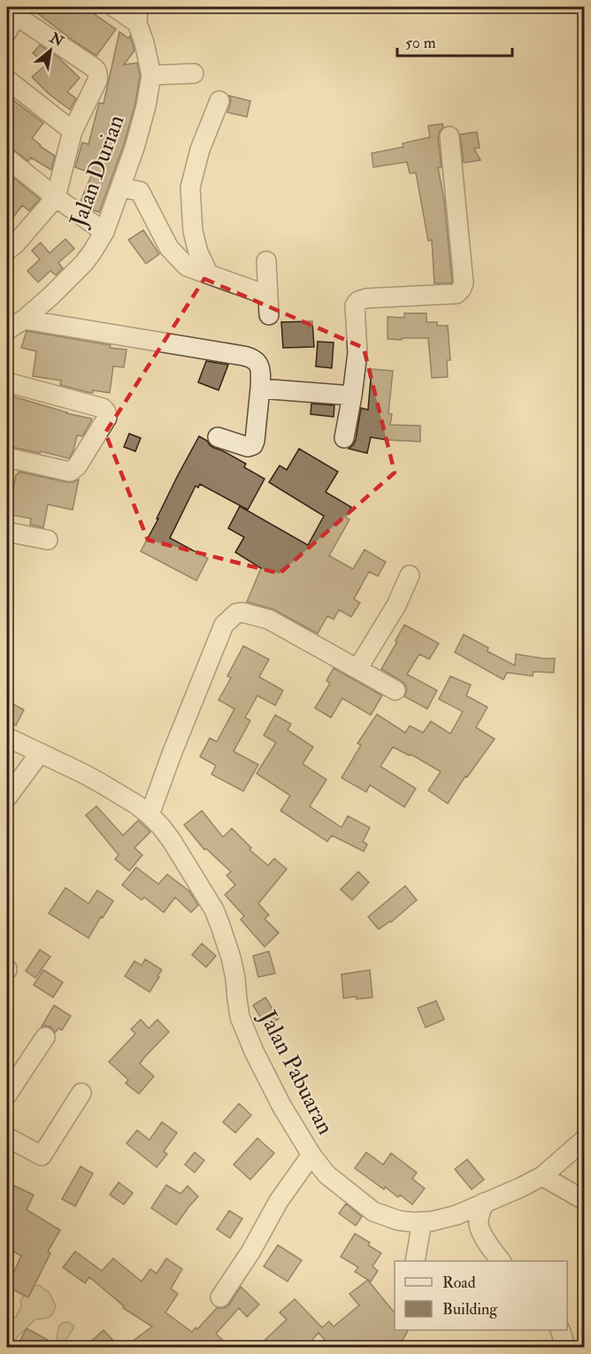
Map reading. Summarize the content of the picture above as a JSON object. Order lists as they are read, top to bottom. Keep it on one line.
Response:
{"streets":{"street":["Jalan Durian","Jalan Pabuaran"]},"legend":["Road","Building"],"scale_bar":"50 m","north":"top right"}
